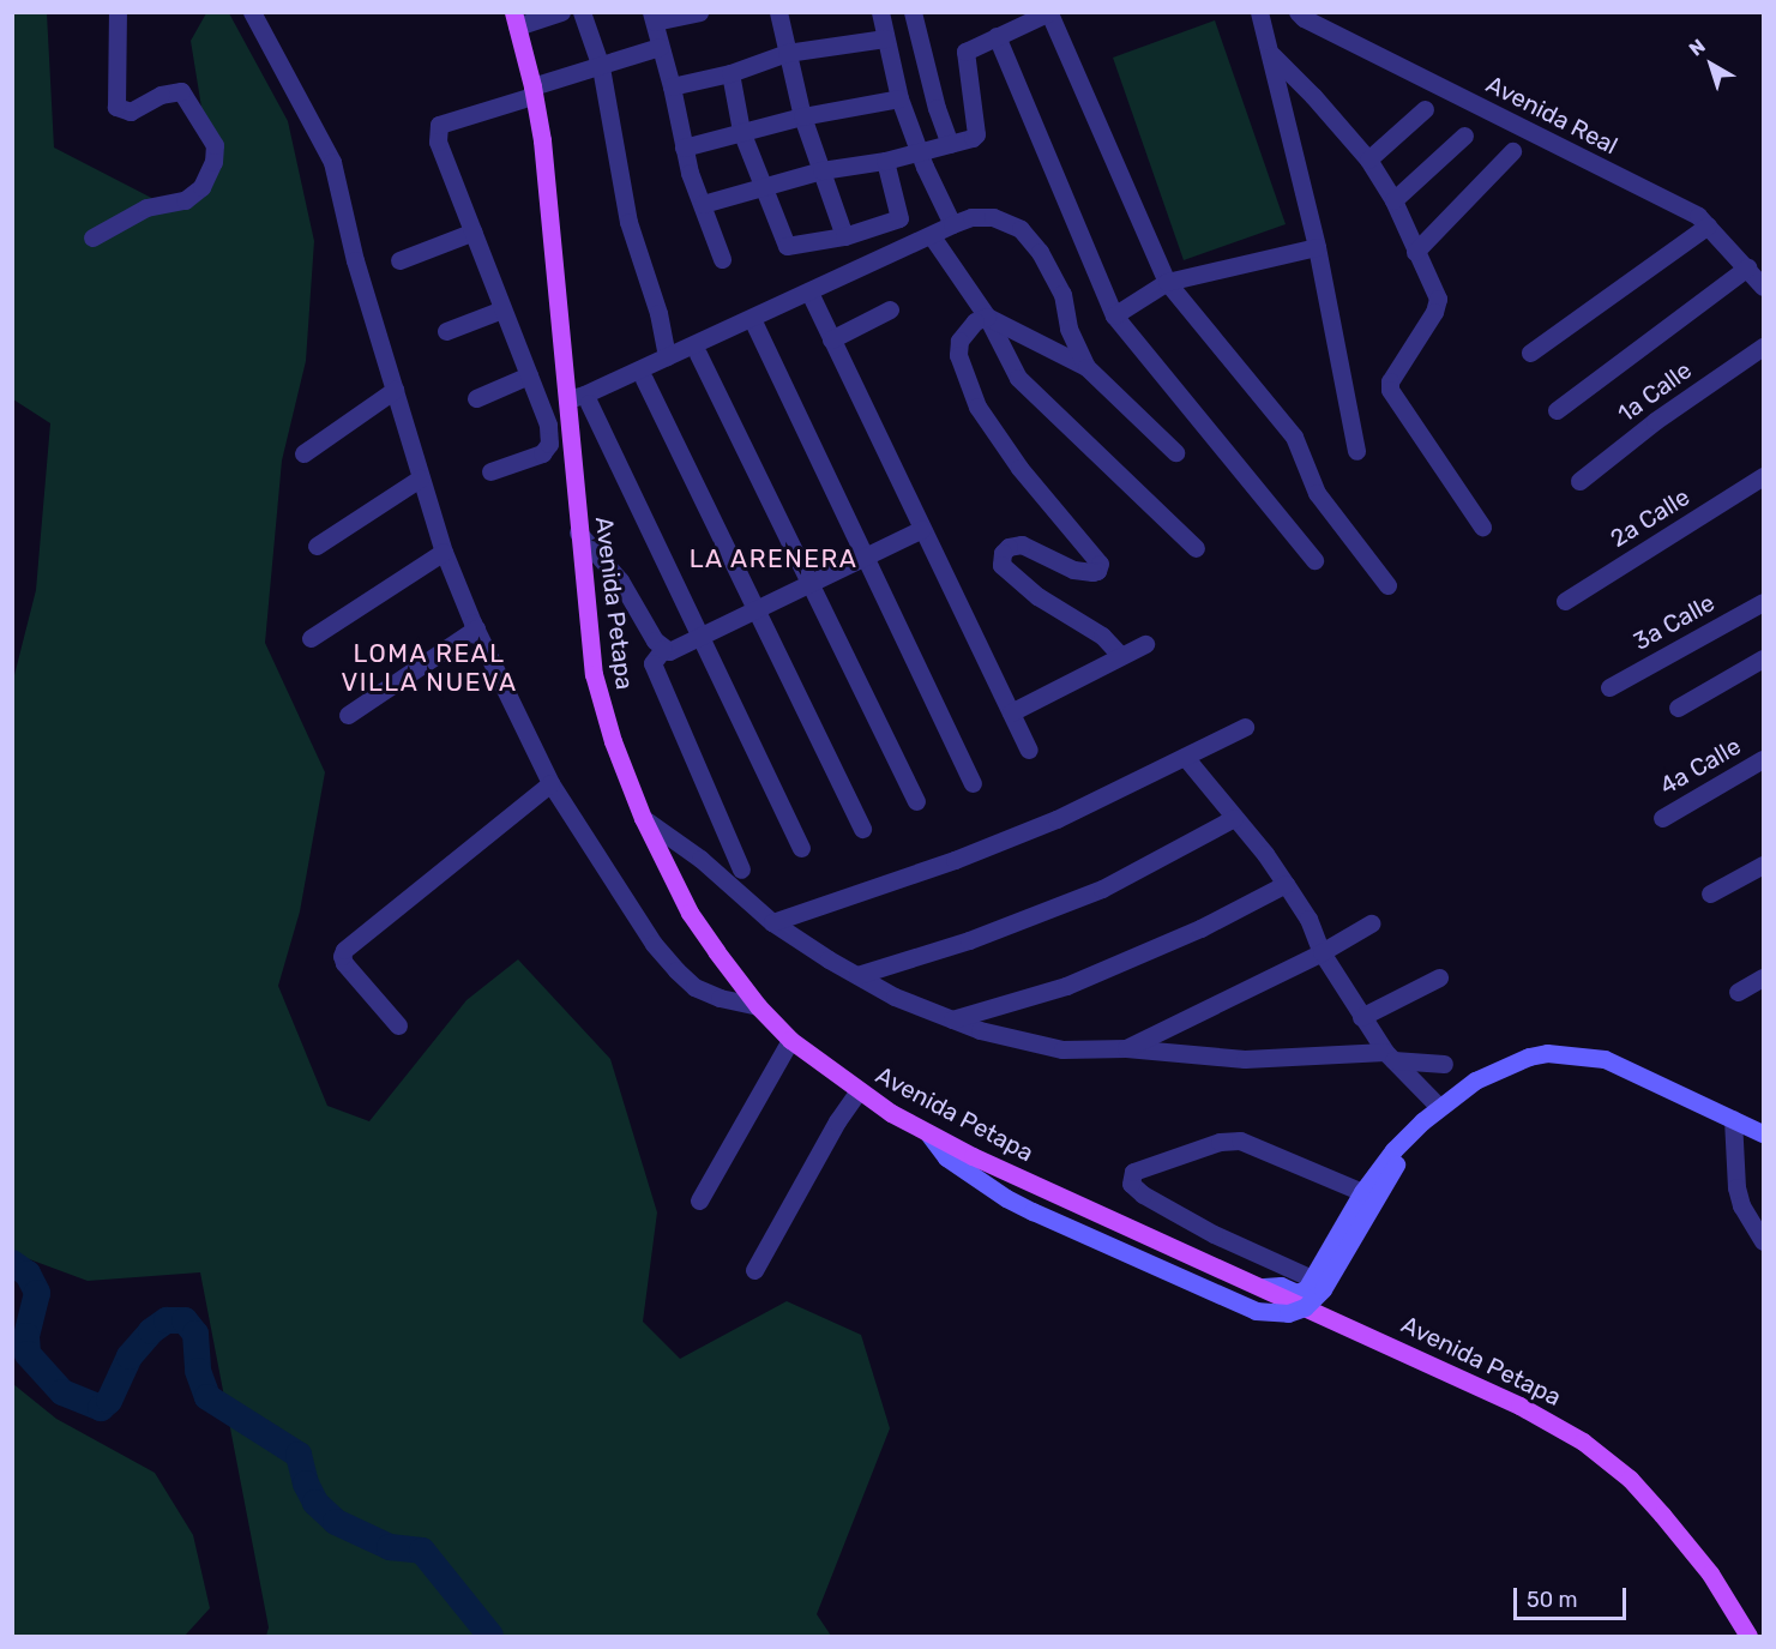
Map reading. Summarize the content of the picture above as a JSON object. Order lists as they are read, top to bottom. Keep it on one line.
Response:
{"streets":{"main road":["Avenida Petapa"],"street":["Avenida Real","1a Calle","2a Calle","3a Calle","4a Calle"]},"districts":["LA ARENERA","LOMA REAL VILLA NUEVA"],"scale_bar":"50 m","north":"top left"}
